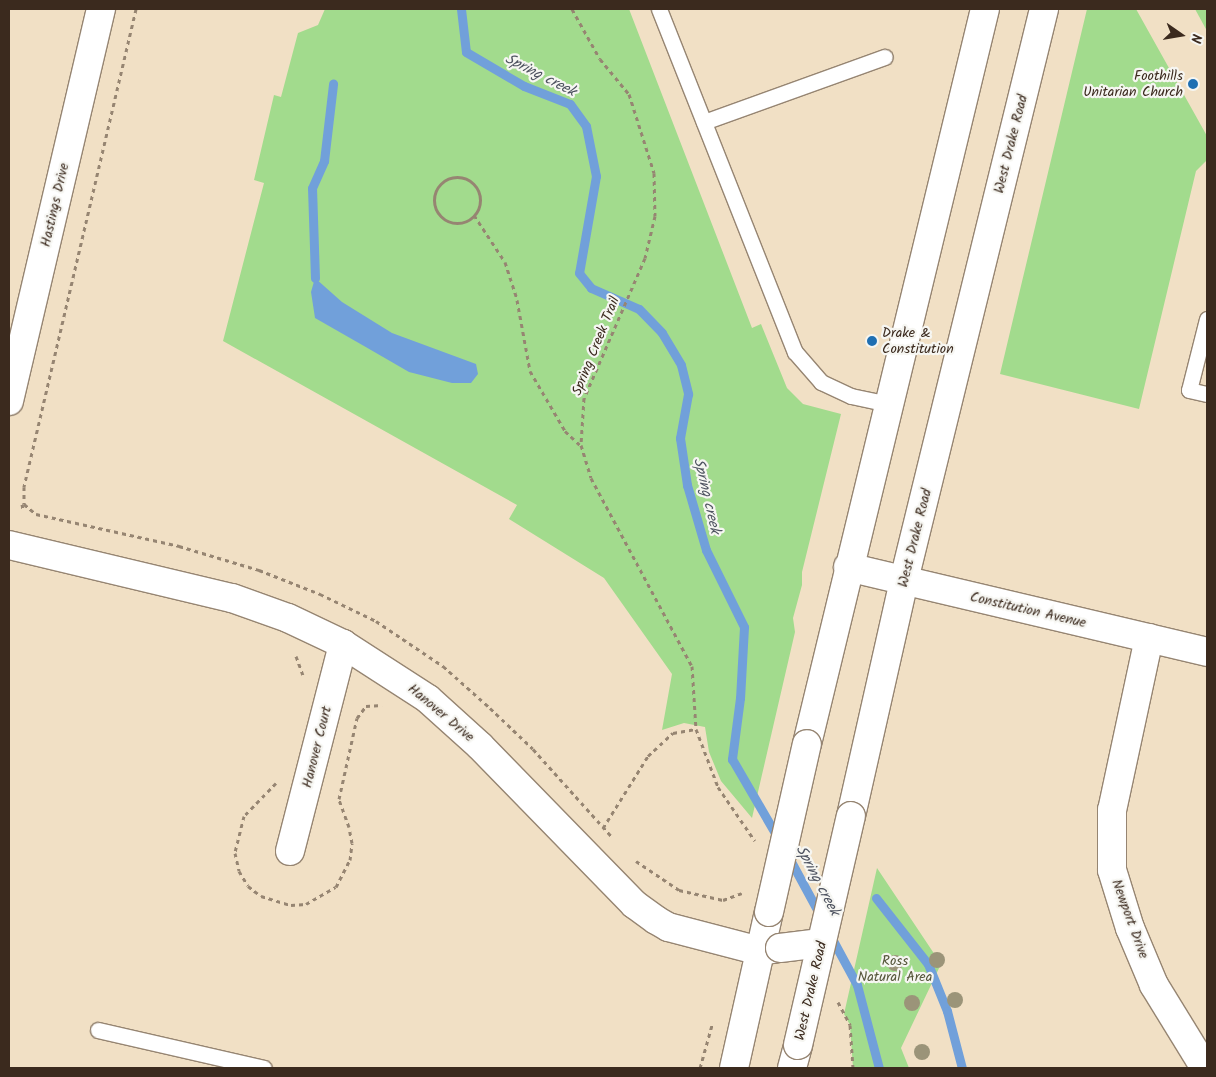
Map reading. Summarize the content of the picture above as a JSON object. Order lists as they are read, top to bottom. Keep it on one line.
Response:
{"streets":{"street":["West Drake Road","Hastings Drive","Constitution Avenue","Hanover Drive","Hanover Court","Newport Drive"],"path":["Spring Creek Trail"]},"crossings":[["West Drake Road","Constitution Avenue"],["West Drake Road","Hanover Drive"],["Constitution Avenue","Newport Drive"],["Hanover Drive","Hanover Court"]],"water":["Spring creek"],"parks":["Ross Natural Area"],"places":["Foothills Unitarian Church","Drake & Constitution"],"north":"right"}
